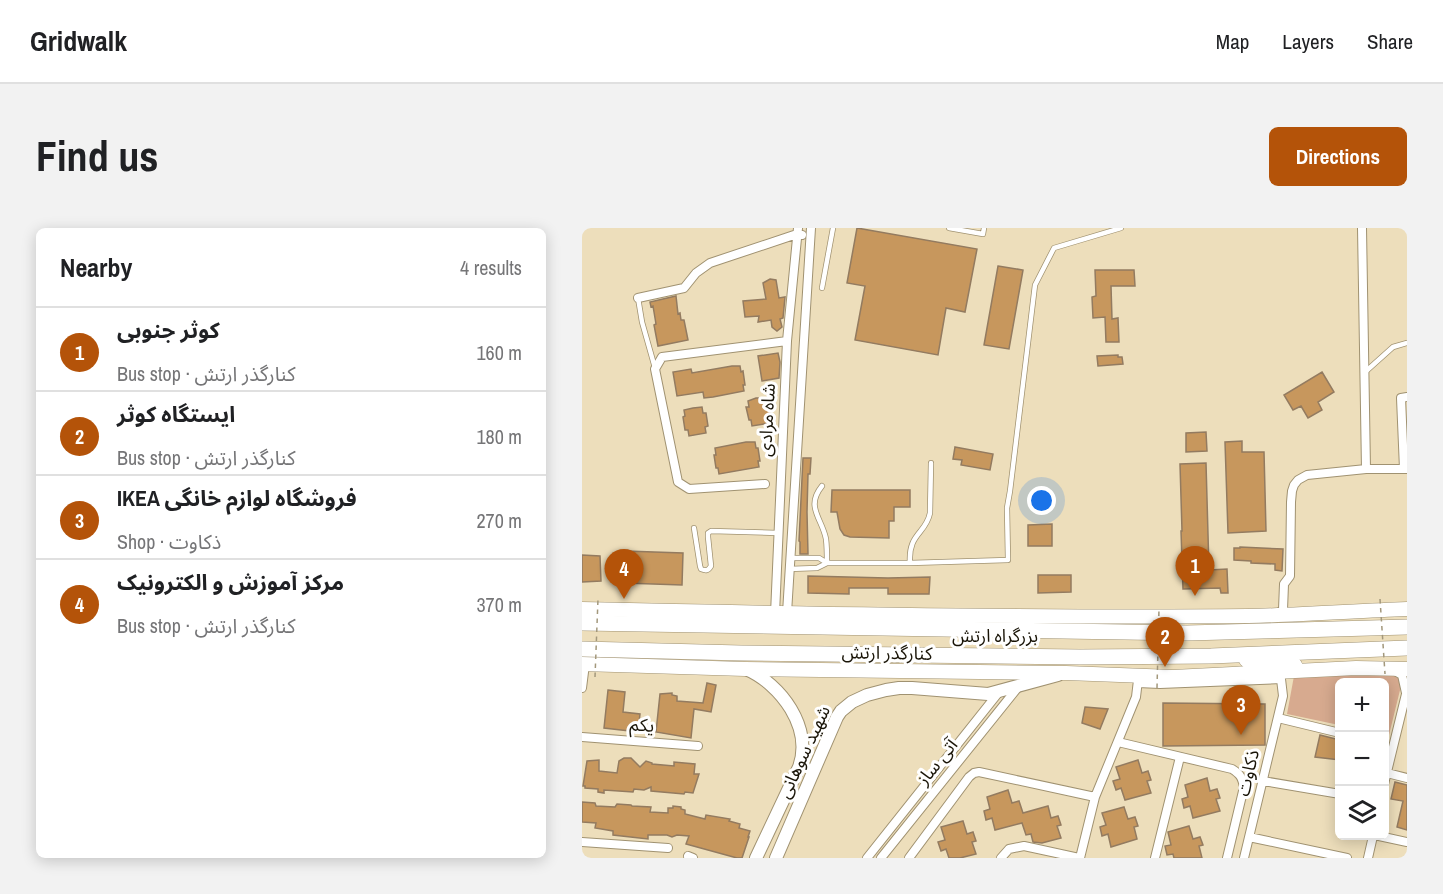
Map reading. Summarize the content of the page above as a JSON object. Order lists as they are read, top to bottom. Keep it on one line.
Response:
{"streets":{"highway":["بزرگراه ارتش"],"main road":["کنارگذر ارتش","شهید سوهانی"],"street":["شاه مرادی","یکم","آتی ساز","ذکاوت"]},"crossings":[["بزرگراه ارتش","کنارگذر ارتش"],["کنارگذر ارتش","شهید سوهانی"],["کنارگذر ارتش","ذکاوت"],["شهید سوهانی","آتی ساز"]],"page":{"header":"Gridwalk","nav":["Map","Layers","Share"],"buttons":"Directions","title":"Find us","heading":["Nearby","4 results"],"list":[{"mark":"1","name":"کوثر جنوبی","note":"Bus stop · کنارگذر ارتش","value":"160 m"},{"mark":"2","name":"ایستگاه کوثر","note":"Bus stop · کنارگذر ارتش","value":"180 m"},{"mark":"3","name":"IKEA فروشگاه لوازم خانگی","note":"Shop · ذکاوت","value":"270 m"},{"mark":"4","name":"مرکز آموزش و الکترونیک","note":"Bus stop · کنارگذر ارتش","value":"370 m"}],"pins":["1","4","2","3"],"map_buttons":["+","−"]}}
